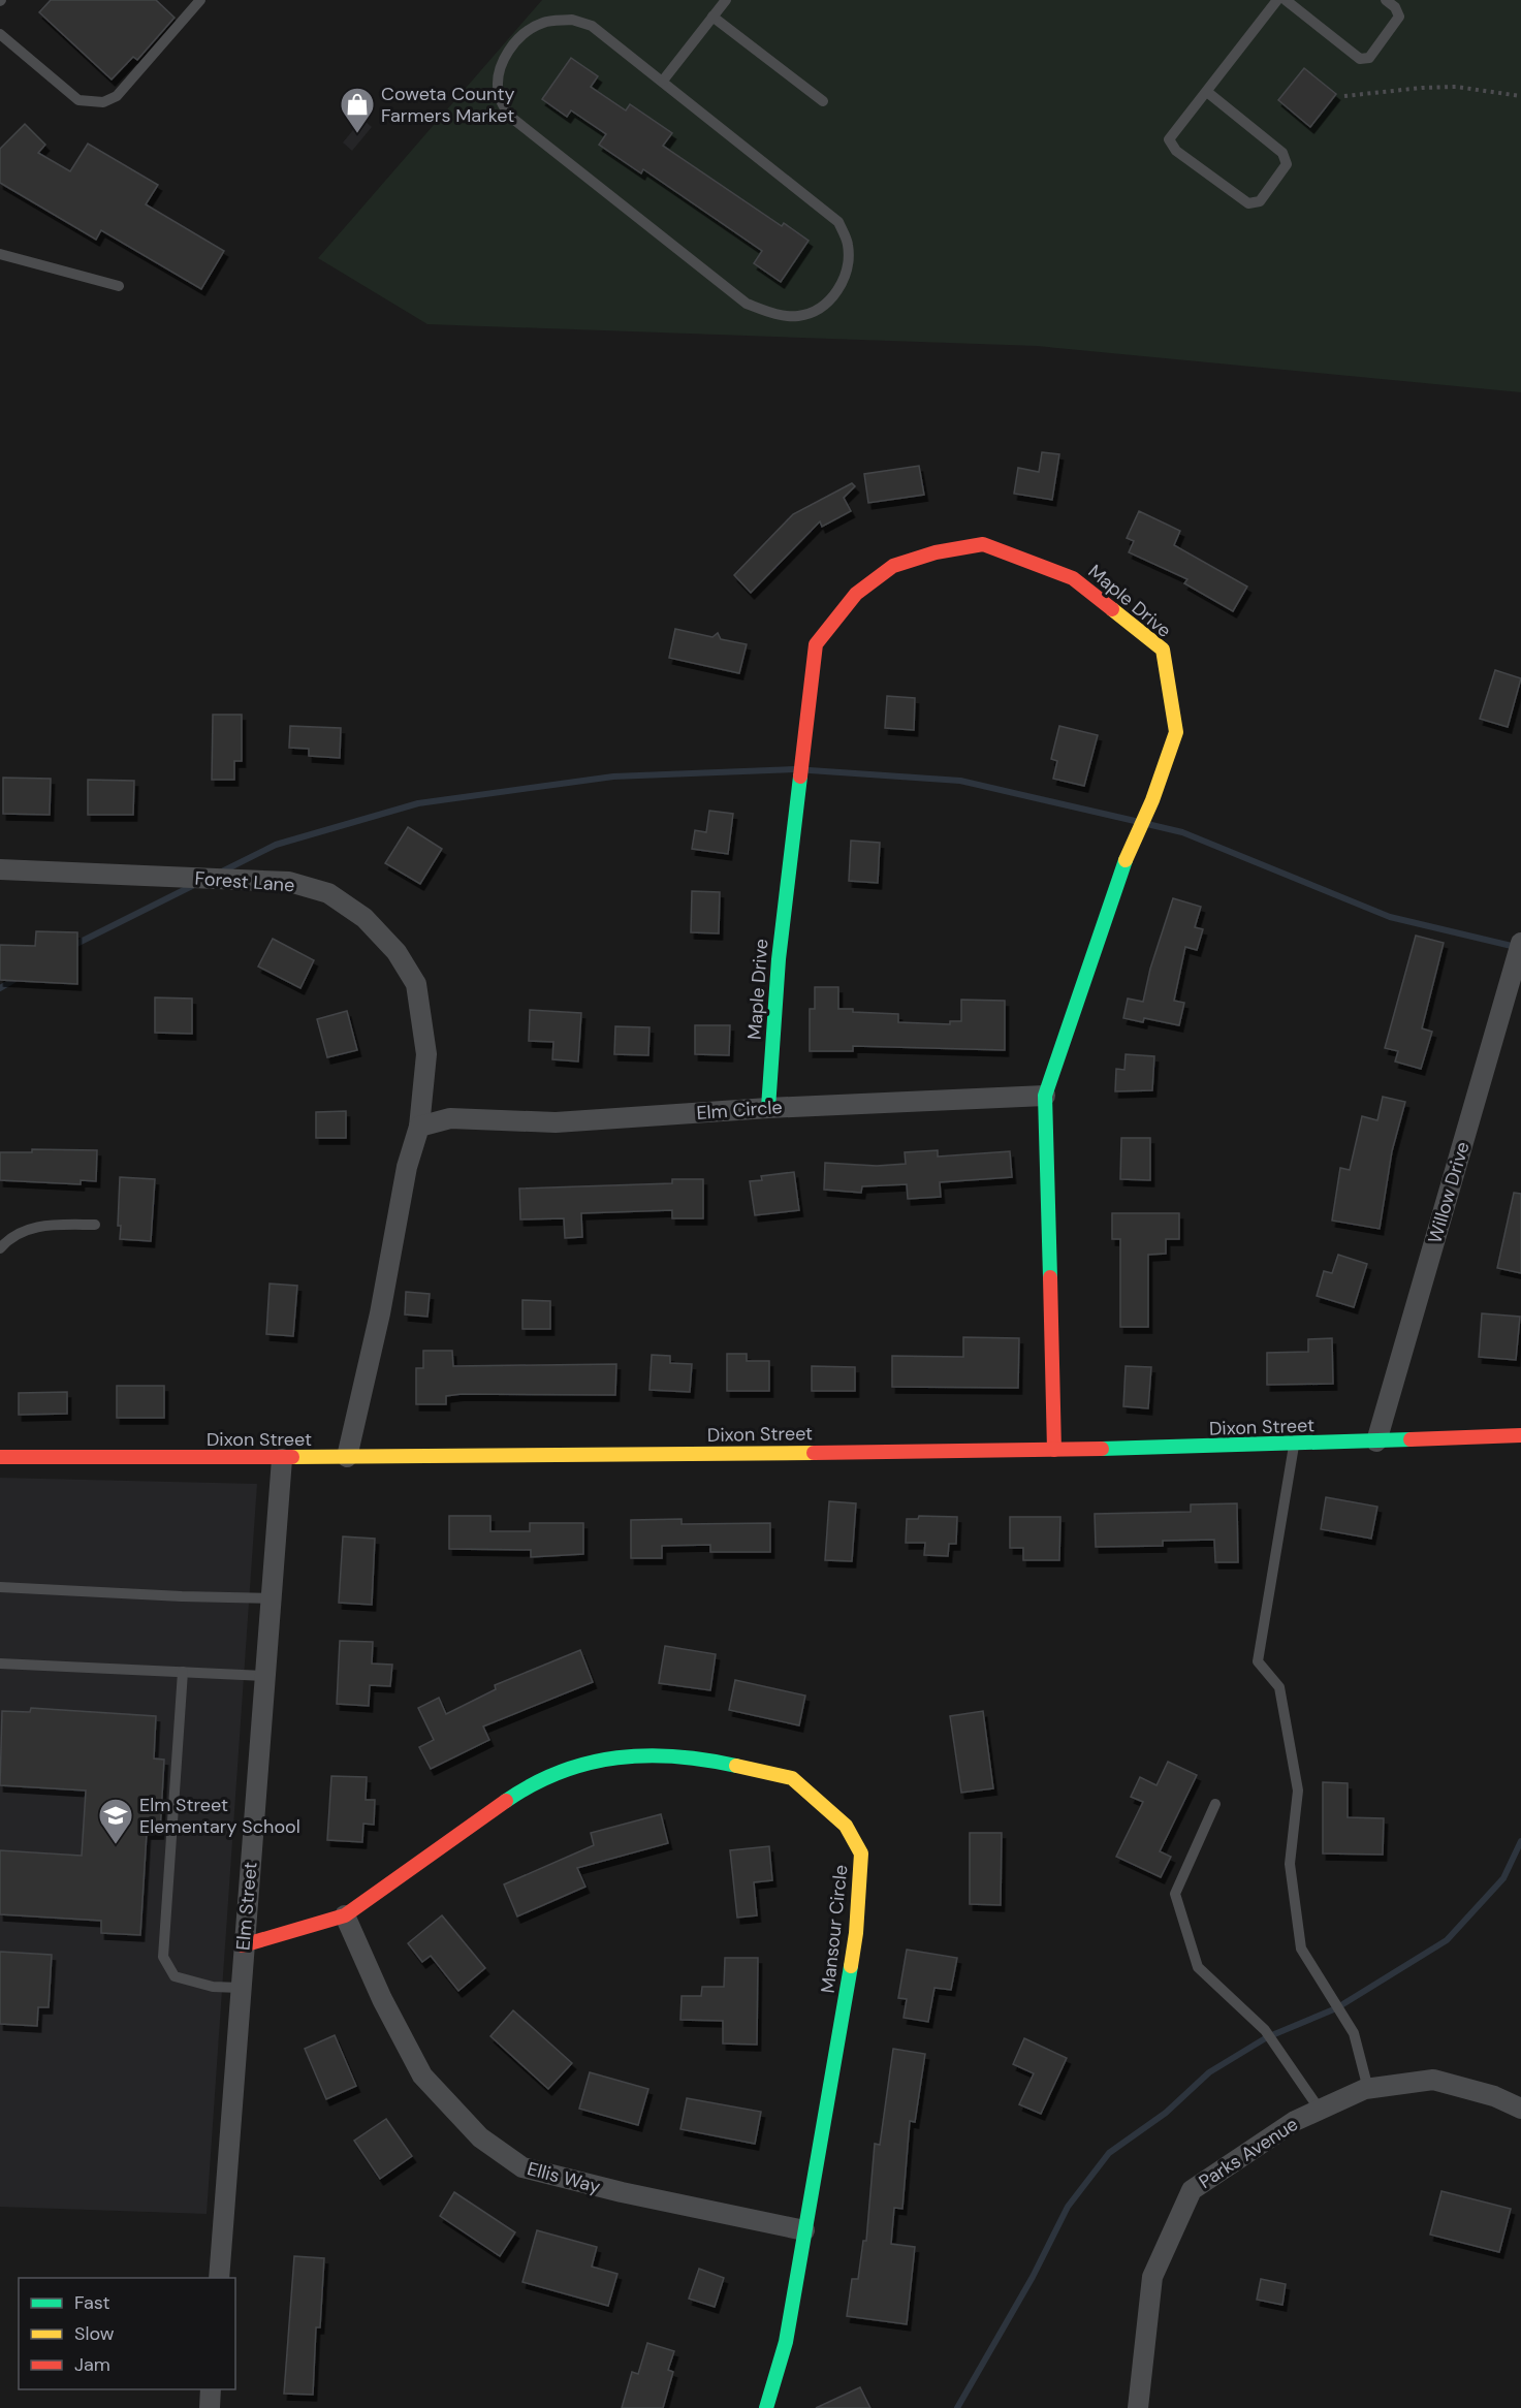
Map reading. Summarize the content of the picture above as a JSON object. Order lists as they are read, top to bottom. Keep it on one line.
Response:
{"streets":{"street":["Maple Drive","Forest Lane","Elm Circle","Willow Drive","Dixon Street","Elm Street","Mansour Circle","Parks Avenue","Ellis Way"]},"crossings":[["Maple Drive","Elm Circle"],["Forest Lane","Elm Circle"],["Willow Drive","Dixon Street"],["Dixon Street","Elm Street"],["Elm Street","Mansour Circle"],["Mansour Circle","Ellis Way"]],"places":{"shop":["Coweta County Farmers Market"],"school or university":["Elm Street Elementary School"]},"legend":["Fast","Slow","Jam"]}
